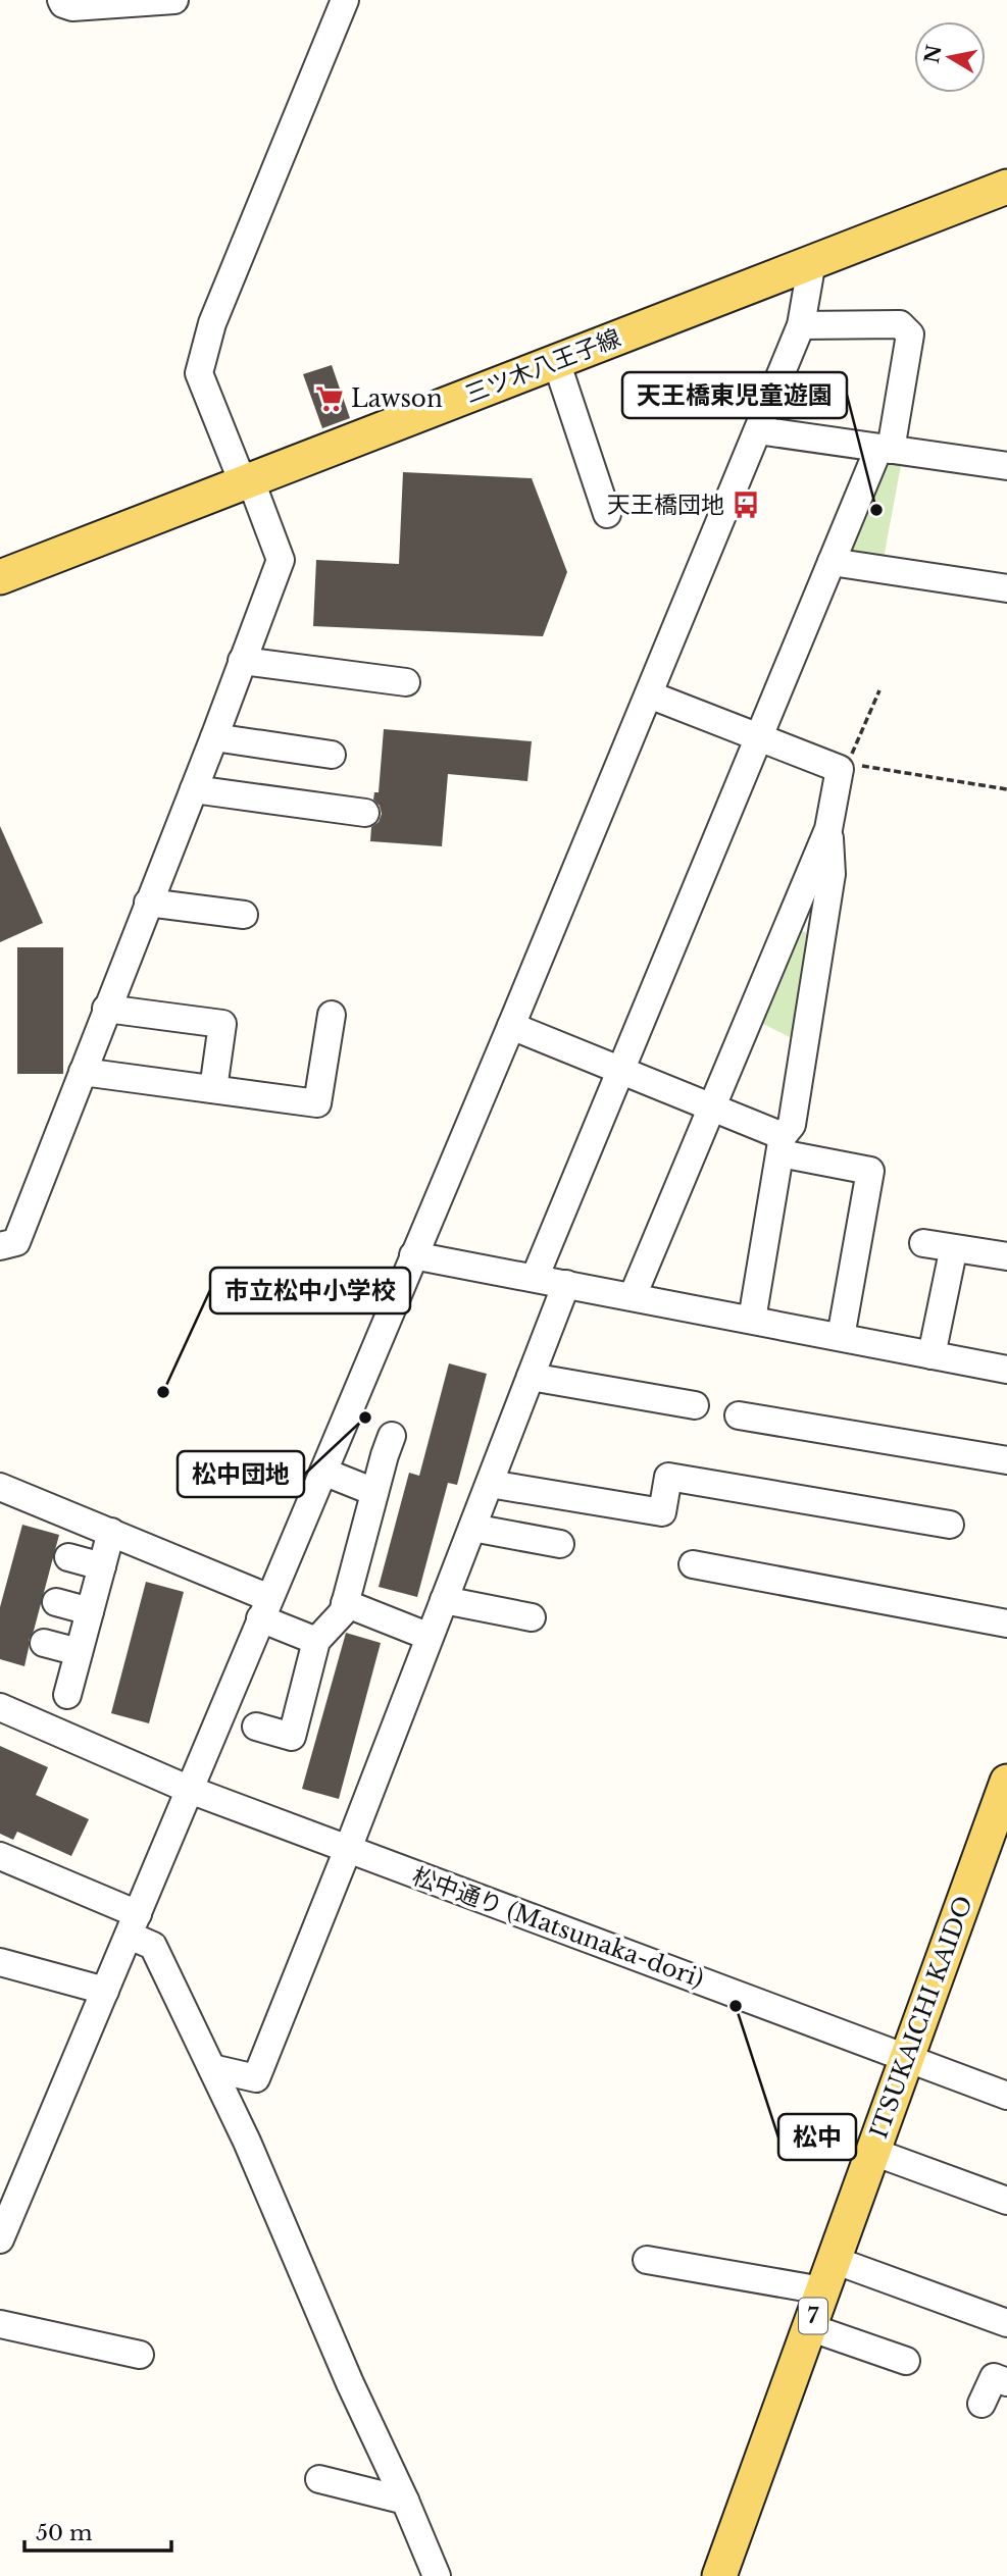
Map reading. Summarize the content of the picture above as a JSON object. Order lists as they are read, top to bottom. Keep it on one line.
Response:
{"streets":{"main road":["三ツ木八王子線","ITSUKAICHI KAIDO","7"],"street":["松中通り (Matsunaka-dori)"]},"crossings":[["松中通り (Matsunaka-dori)","ITSUKAICHI KAIDO"]],"places":{"supermarket":["Lawson"],"bus stop":["天王橋団地"],"other":["天王橋東児童遊園","市立松中小学校","松中団地","松中"]},"scale_bar":"50 m","north":"left"}
